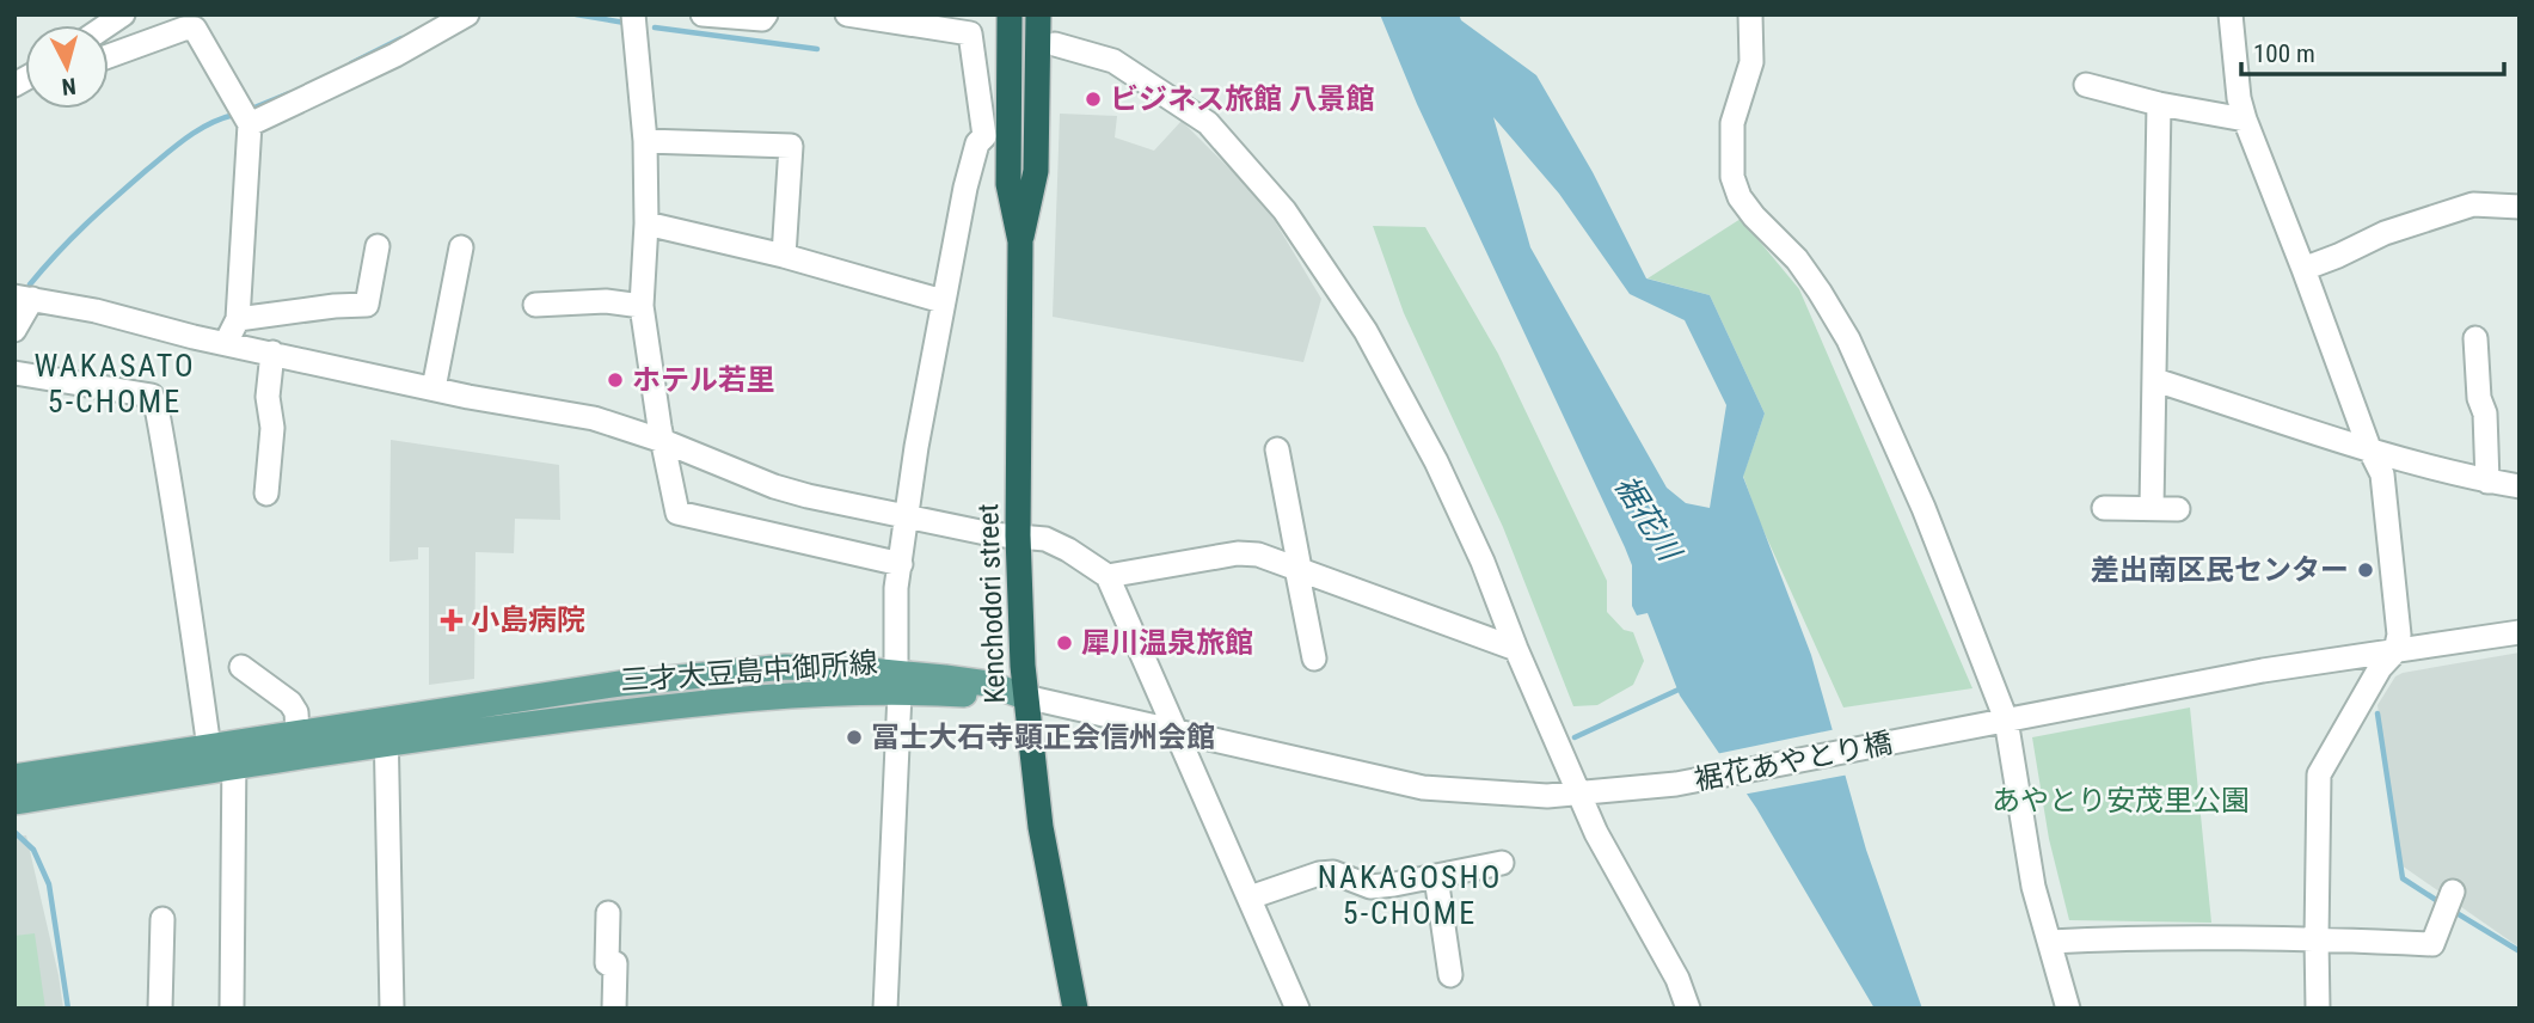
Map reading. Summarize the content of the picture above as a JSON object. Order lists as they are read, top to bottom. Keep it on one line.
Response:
{"streets":{"highway":["Kenchodori street"],"main road":["三才大豆島中御所線"],"street":["裾花あやとり橋"]},"crossings":[["Kenchodori street","三才大豆島中御所線"],["Kenchodori street","裾花あやとり橋"],["三才大豆島中御所線","裾花あやとり橋"]],"districts":["WAKASATO 5-CHOME","NAKAGOSHO 5-CHOME"],"water":["裾花川"],"parks":["あやとり安茂里公園"],"places":{"other":["ビジネス旅館 八景館","ホテル若里","差出南区民センター","犀川温泉旅館","冨士大石寺顕正会信州会館"],"health":["小島病院"]},"scale_bar":"100 m","north":"bottom"}
